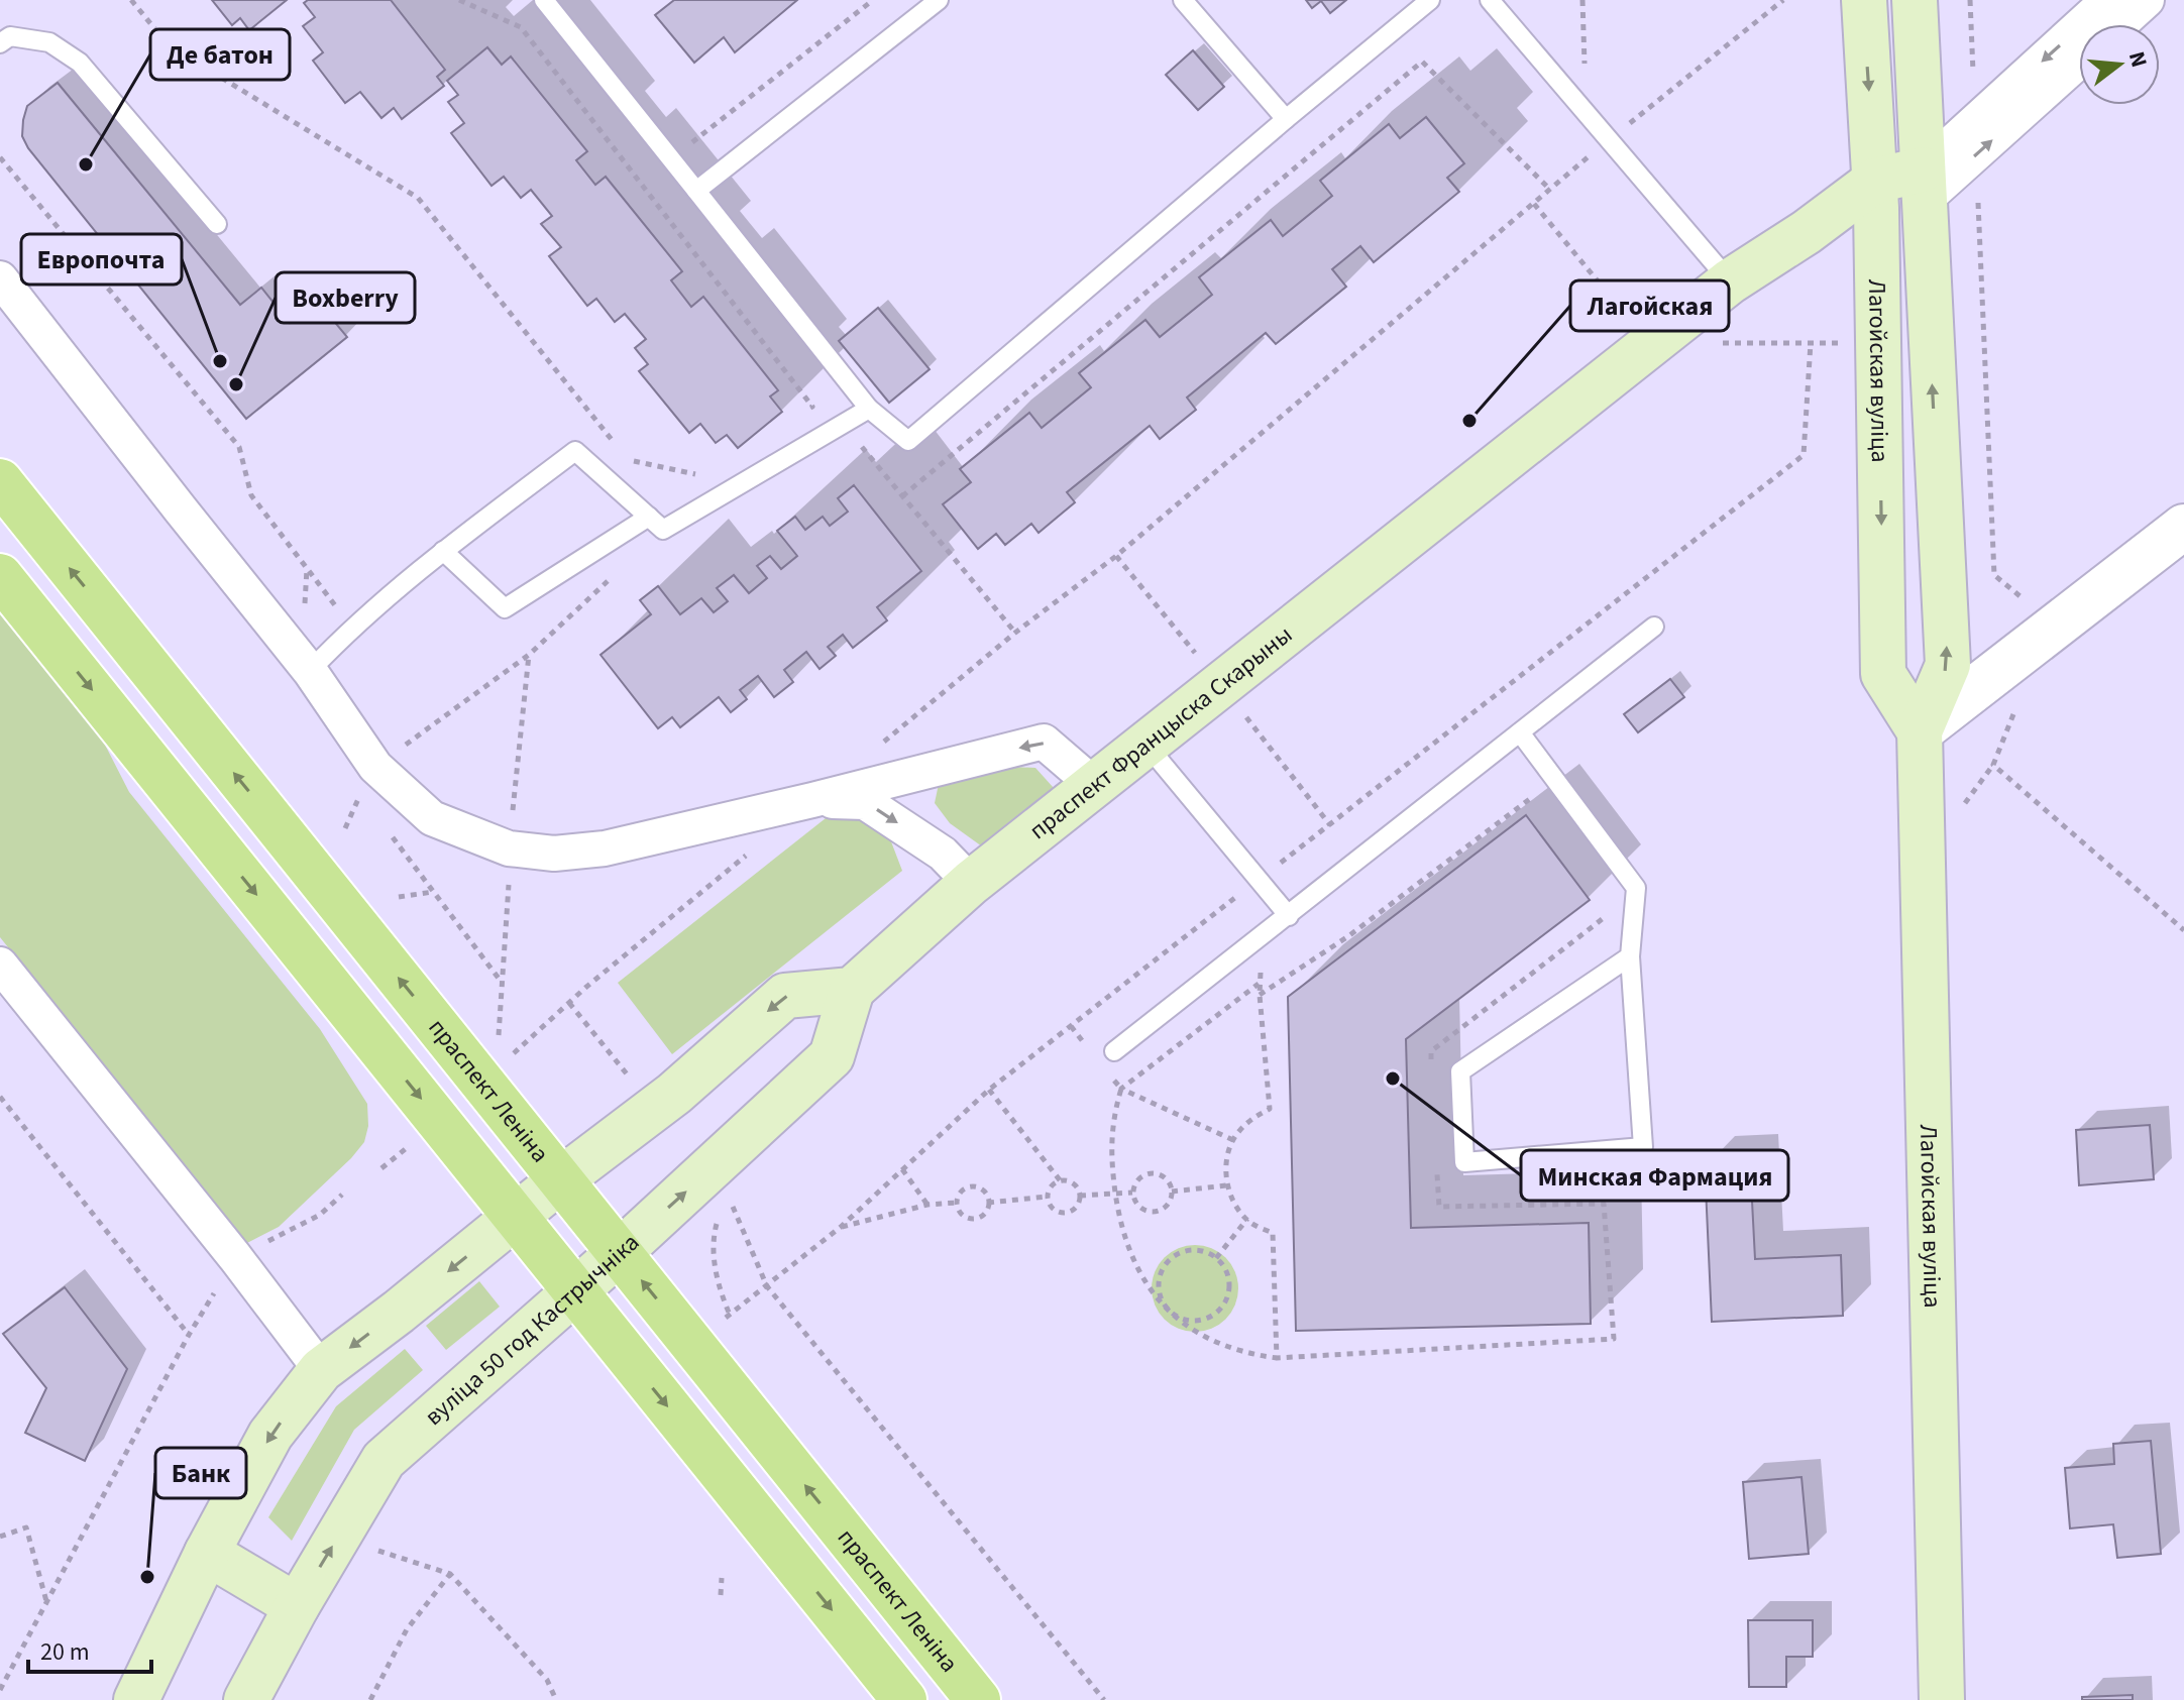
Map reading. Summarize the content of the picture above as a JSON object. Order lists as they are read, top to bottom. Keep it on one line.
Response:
{"streets":{"main road":["Лагойская вуліца","праспект Францыска Скарыны","праспект Леніна","вуліца 50 год Кастрычніка"]},"crossings":[["Лагойская вуліца","праспект Францыска Скарыны"],["праспект Францыска Скарыны","вуліца 50 год Кастрычніка"],["праспект Леніна","вуліца 50 год Кастрычніка"]],"places":["Де батон","Европочта","Boxberry","Лагойская","Минская Фармация","Банк"],"scale_bar":"20 m","north":"right"}
